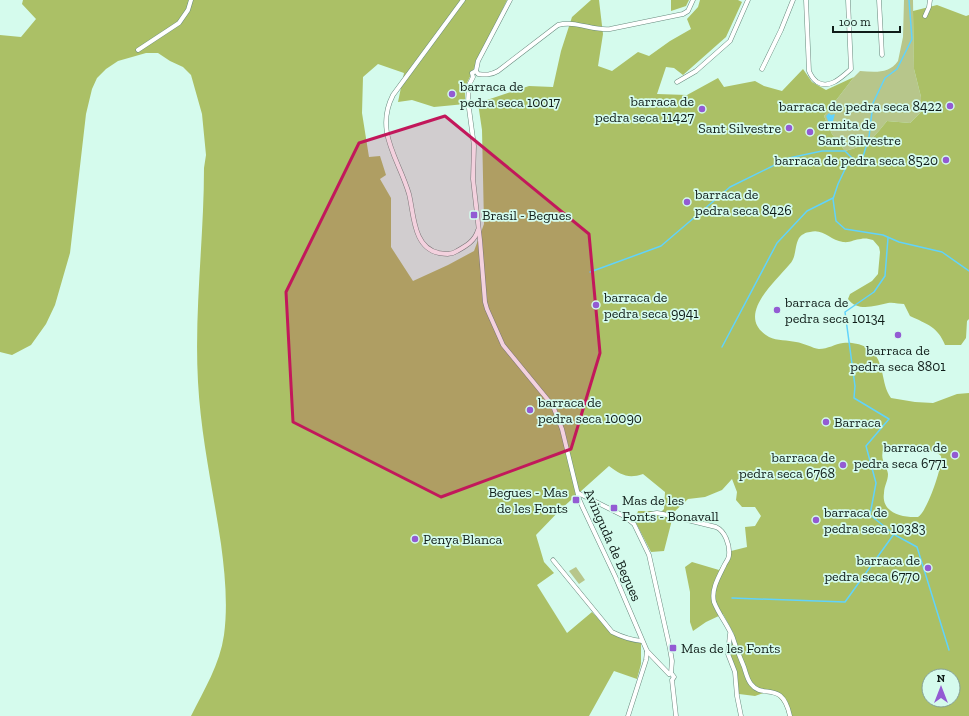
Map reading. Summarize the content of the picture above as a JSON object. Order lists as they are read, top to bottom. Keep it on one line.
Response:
{"streets":{"street":["Avinguda de Begues"]},"places":{"other":["barraca de pedra seca 10017","barraca de pedra seca 8422","barraca de pedra seca 11427","Sant Silvestre","ermita de Sant Silvestre","barraca de pedra seca 8520","barraca de pedra seca 8426","barraca de pedra seca 9941","barraca de pedra seca 10134","barraca de pedra seca 8801","barraca de pedra seca 10090","Barraca","barraca de pedra seca 6771","barraca de pedra seca 6768","barraca de pedra seca 10383","Penya Blanca","barraca de pedra seca 6770"],"transit":["Brasil - Begues","Begues - Mas de les Fonts","Mas de les Fonts - Bonavall","Mas de les Fonts"]},"scale_bar":"100 m","north":"top"}
